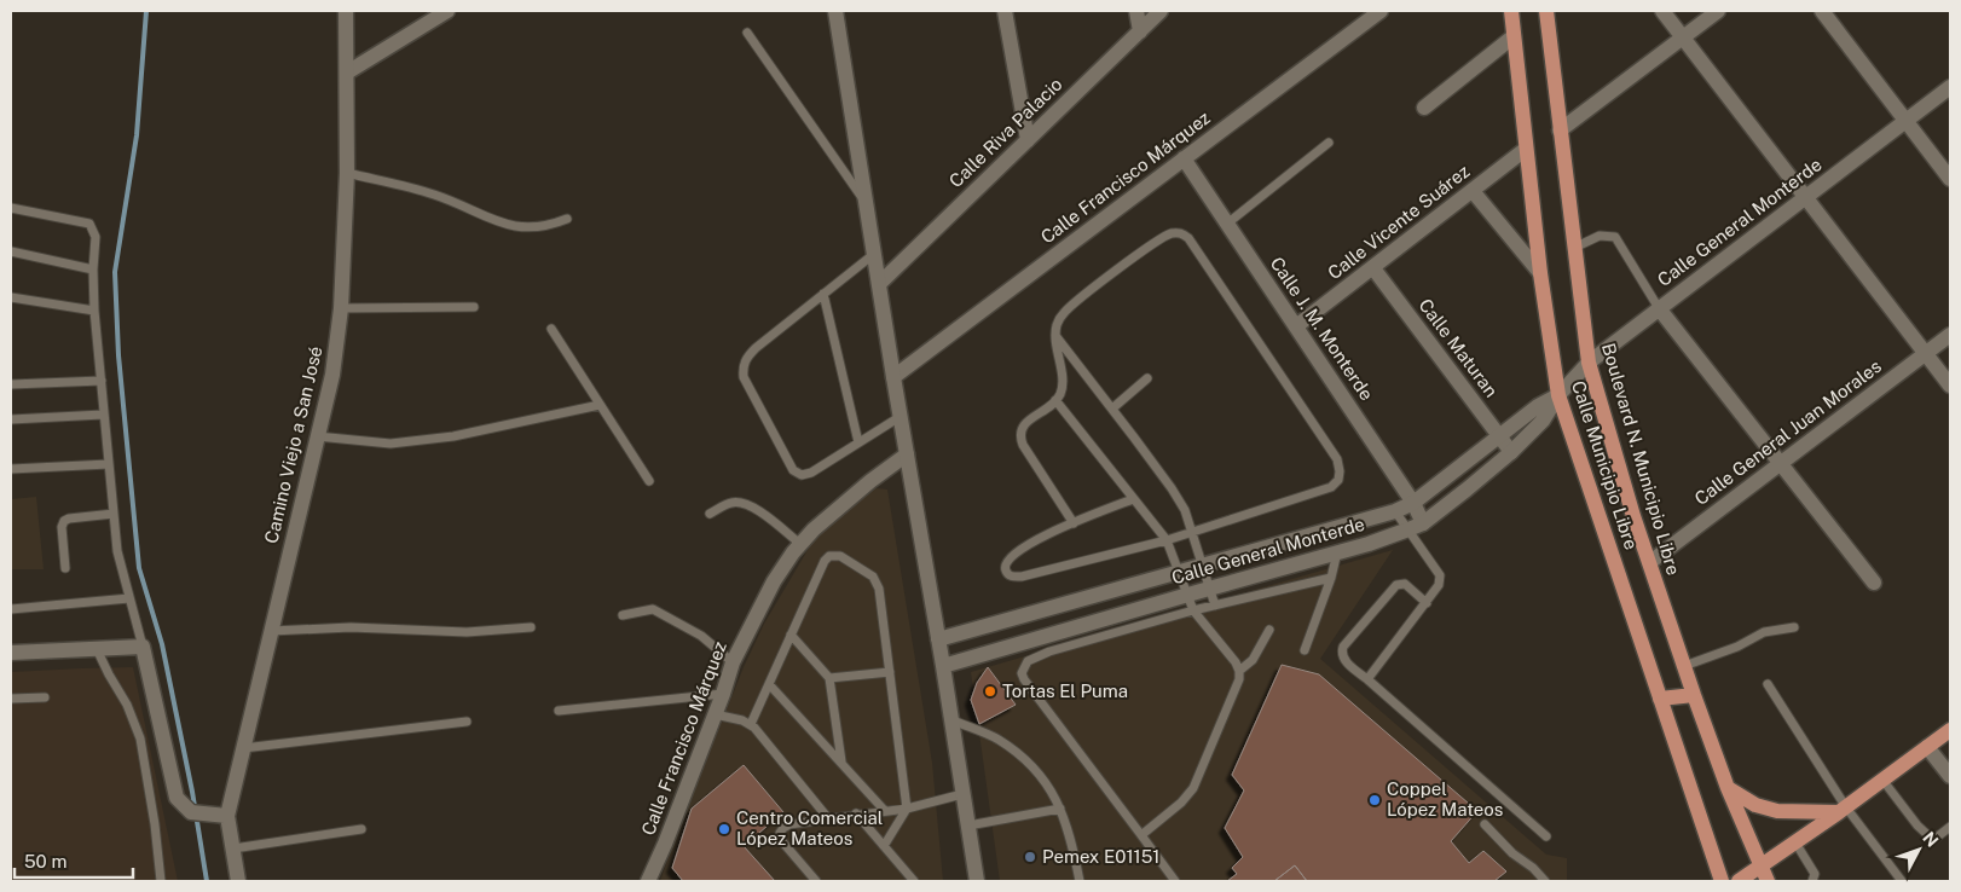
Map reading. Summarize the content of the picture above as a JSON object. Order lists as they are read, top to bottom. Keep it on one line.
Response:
{"streets":{"main road":["Boulevard N. Municipio Libre","Calle Municipio Libre"],"street":["Calle Riva Palacio","Calle Francisco Márquez","Calle Vicente Suárez","Calle General Monterde","Calle J. M. Monterde","Calle Maturan","Calle General Juan Morales","Camino Viejo a San José"]},"crossings":[["Calle Francisco Márquez","Calle J. M. Monterde"],["Calle Vicente Suárez","Calle J. M. Monterde"],["Calle Vicente Suárez","Calle Maturan"],["Calle Vicente Suárez","Calle Municipio Libre"],["Calle General Monterde","Calle J. M. Monterde"],["Calle General Monterde","Calle Maturan"],["Calle General Monterde","Boulevard N. Municipio Libre"],["Calle General Monterde","Calle Municipio Libre"],["Calle General Juan Morales","Boulevard N. Municipio Libre"]],"places":["Tortas El Puma","Coppel López Mateos","Centro Comercial López Mateos","Pemex E01151"],"scale_bar":"50 m","north":"top right"}
